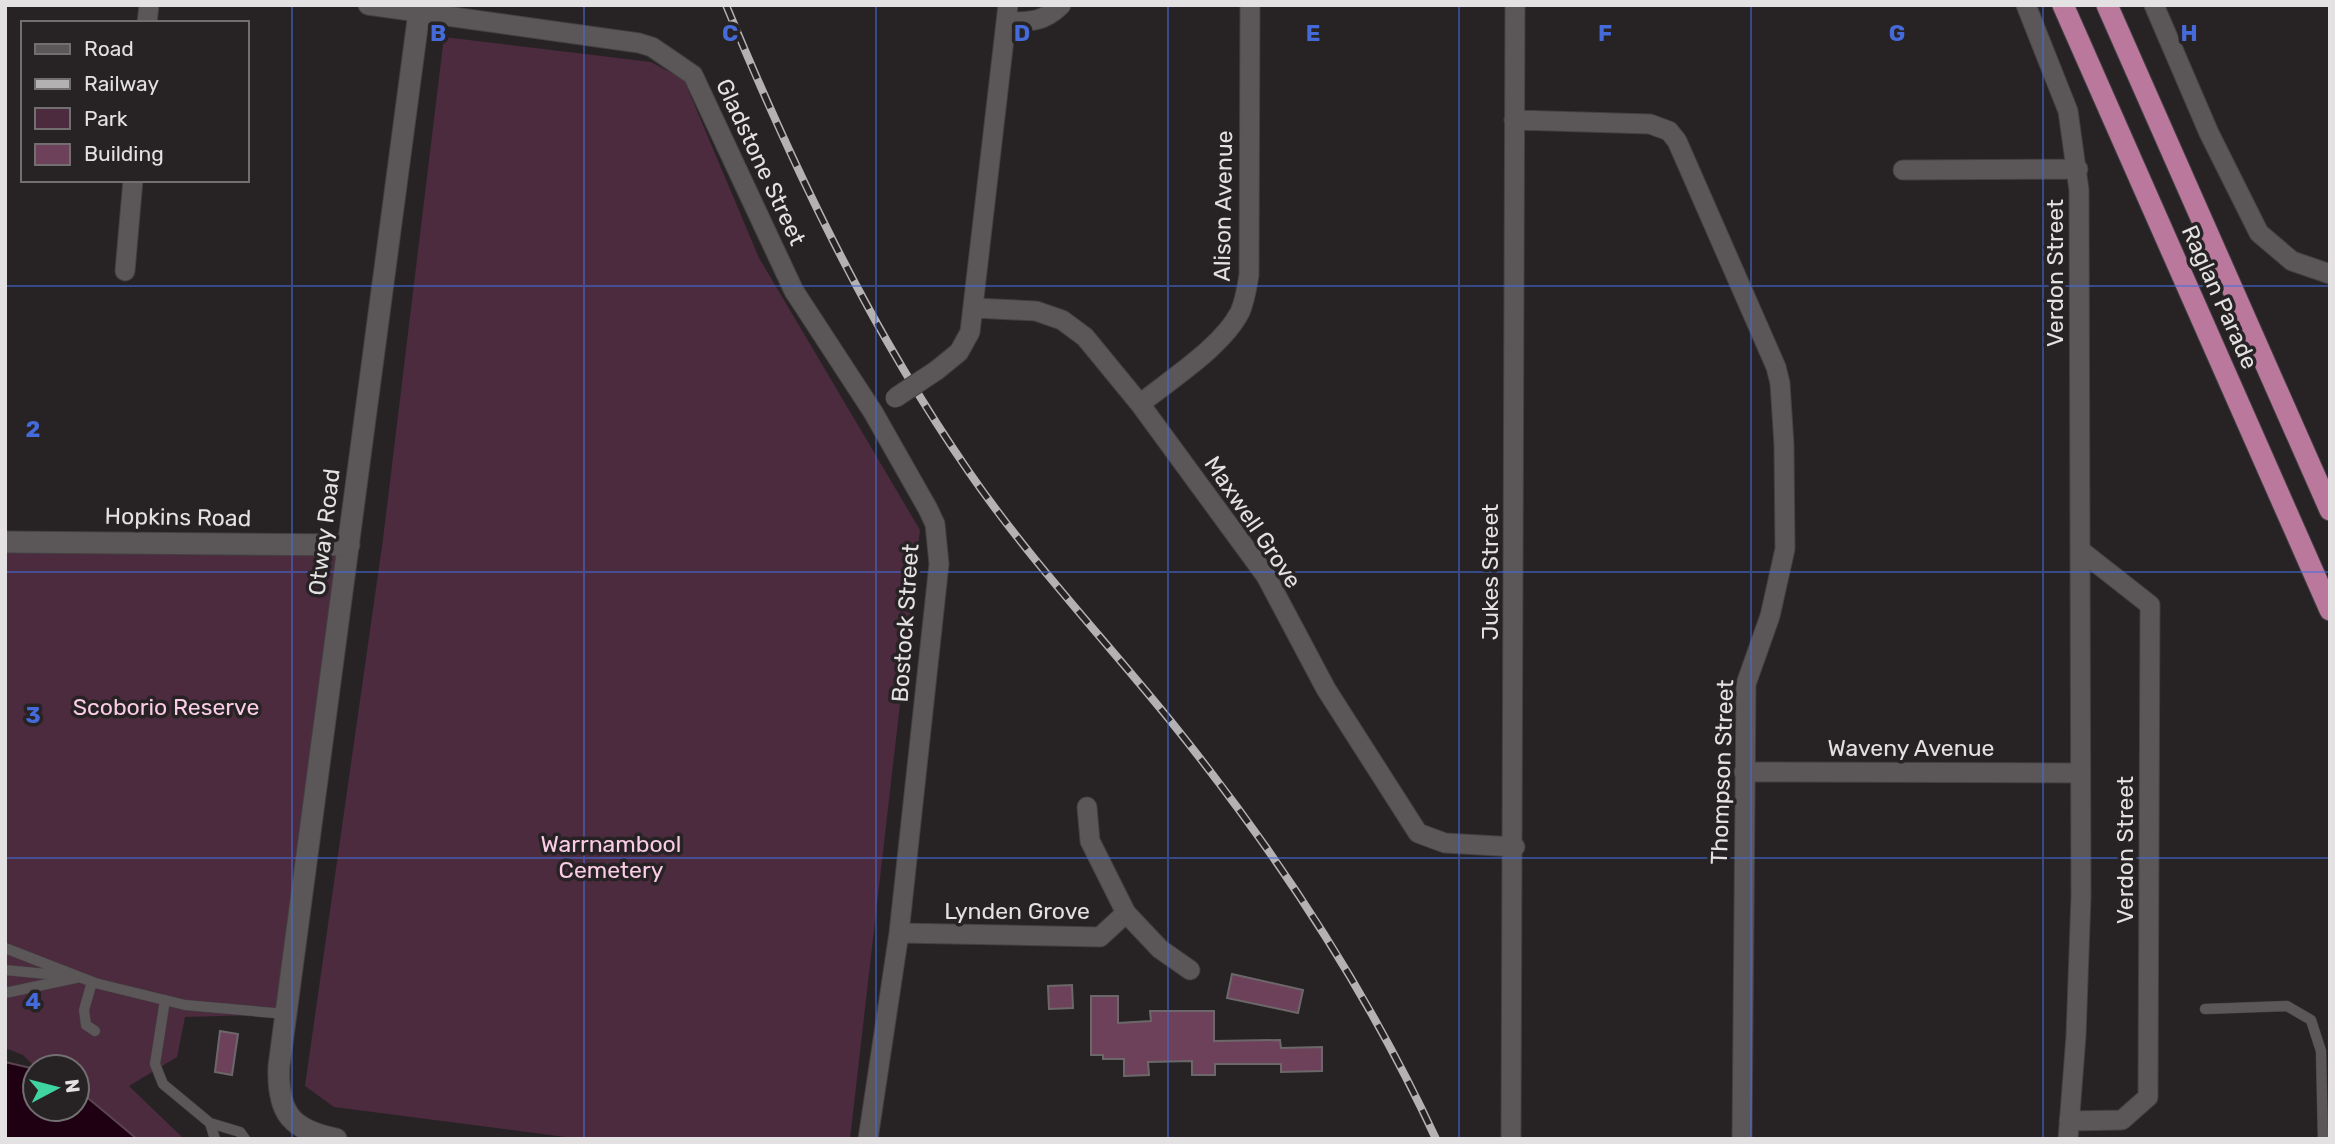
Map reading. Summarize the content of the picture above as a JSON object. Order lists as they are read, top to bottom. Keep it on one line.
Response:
{"streets":{"highway":["Raglan Parade"],"street":["Gladstone Street","Alison Avenue","Verdon Street","Hopkins Road","Maxwell Grove","Otway Road","Jukes Street","Bostock Street","Waveny Avenue","Thompson Street","Lynden Grove"]},"crossings":[["Gladstone Street","Otway Road"],["Gladstone Street","Bostock Street"],["Alison Avenue","Maxwell Grove"],["Verdon Street","Waveny Avenue"],["Hopkins Road","Otway Road"],["Maxwell Grove","Jukes Street"],["Jukes Street","Thompson Street"],["Bostock Street","Lynden Grove"],["Waveny Avenue","Thompson Street"]],"parks":["Scoborio Reserve","Warrnambool Cemetery"],"legend":["Road","Railway","Park","Building"],"north":"right","grid":{"columns":["B","C","D","E","F","G","H"],"rows":["2","3","4"]}}
